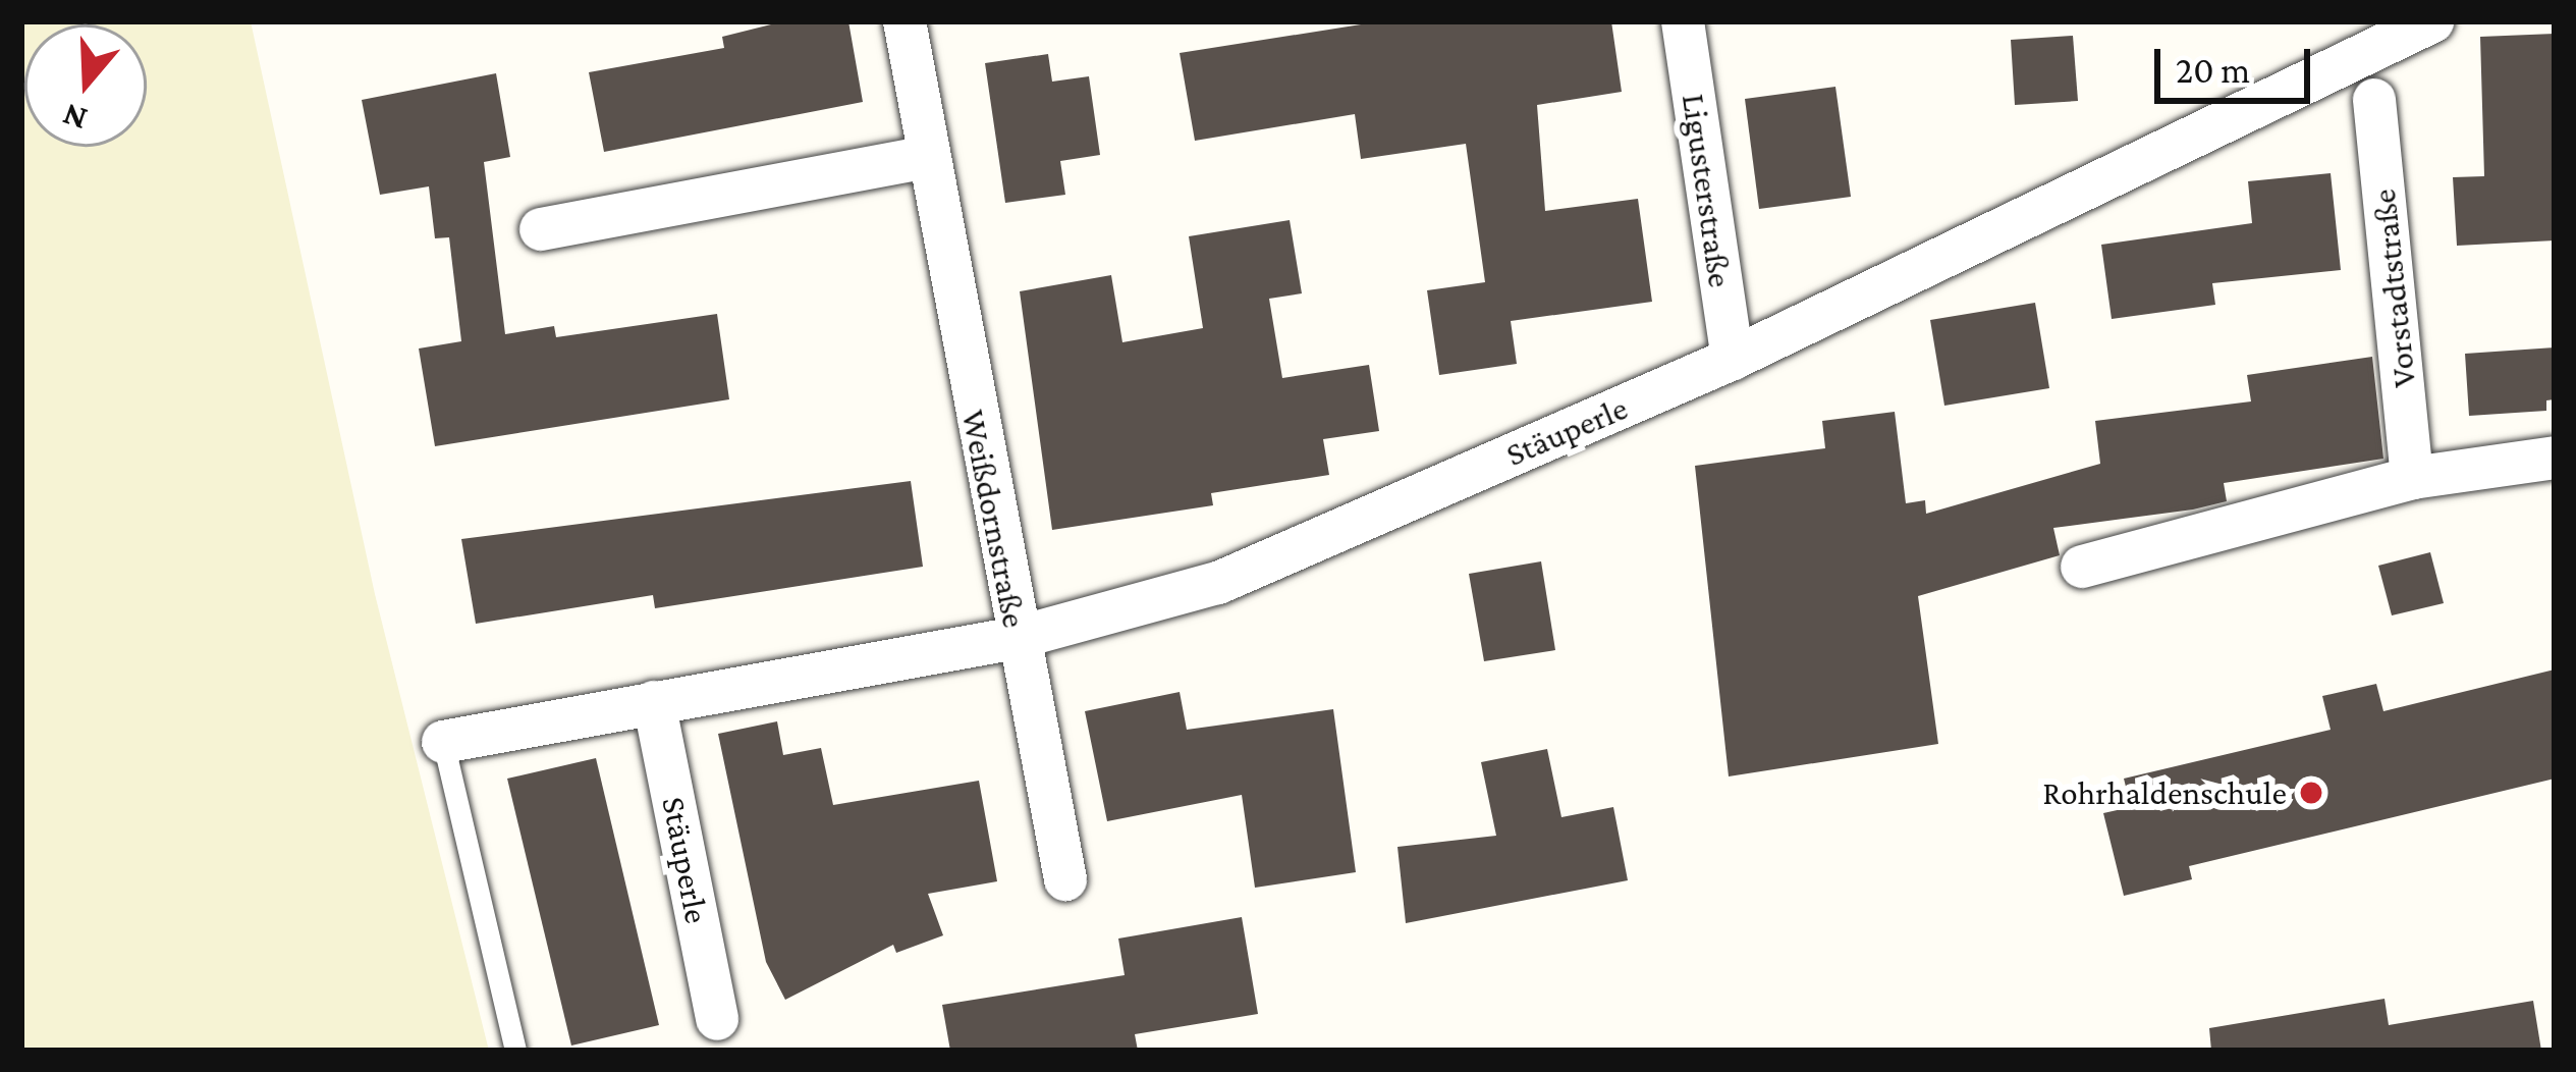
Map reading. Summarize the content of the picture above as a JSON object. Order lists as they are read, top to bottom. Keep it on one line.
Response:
{"streets":{"street":["Ligusterstraße","Vorstadtstraße","Stäuperle","Weißdornstraße"]},"crossings":[["Ligusterstraße","Stäuperle"],["Stäuperle","Weißdornstraße"]],"places":["Rohrhaldenschule"],"scale_bar":"20 m","north":"bottom"}
